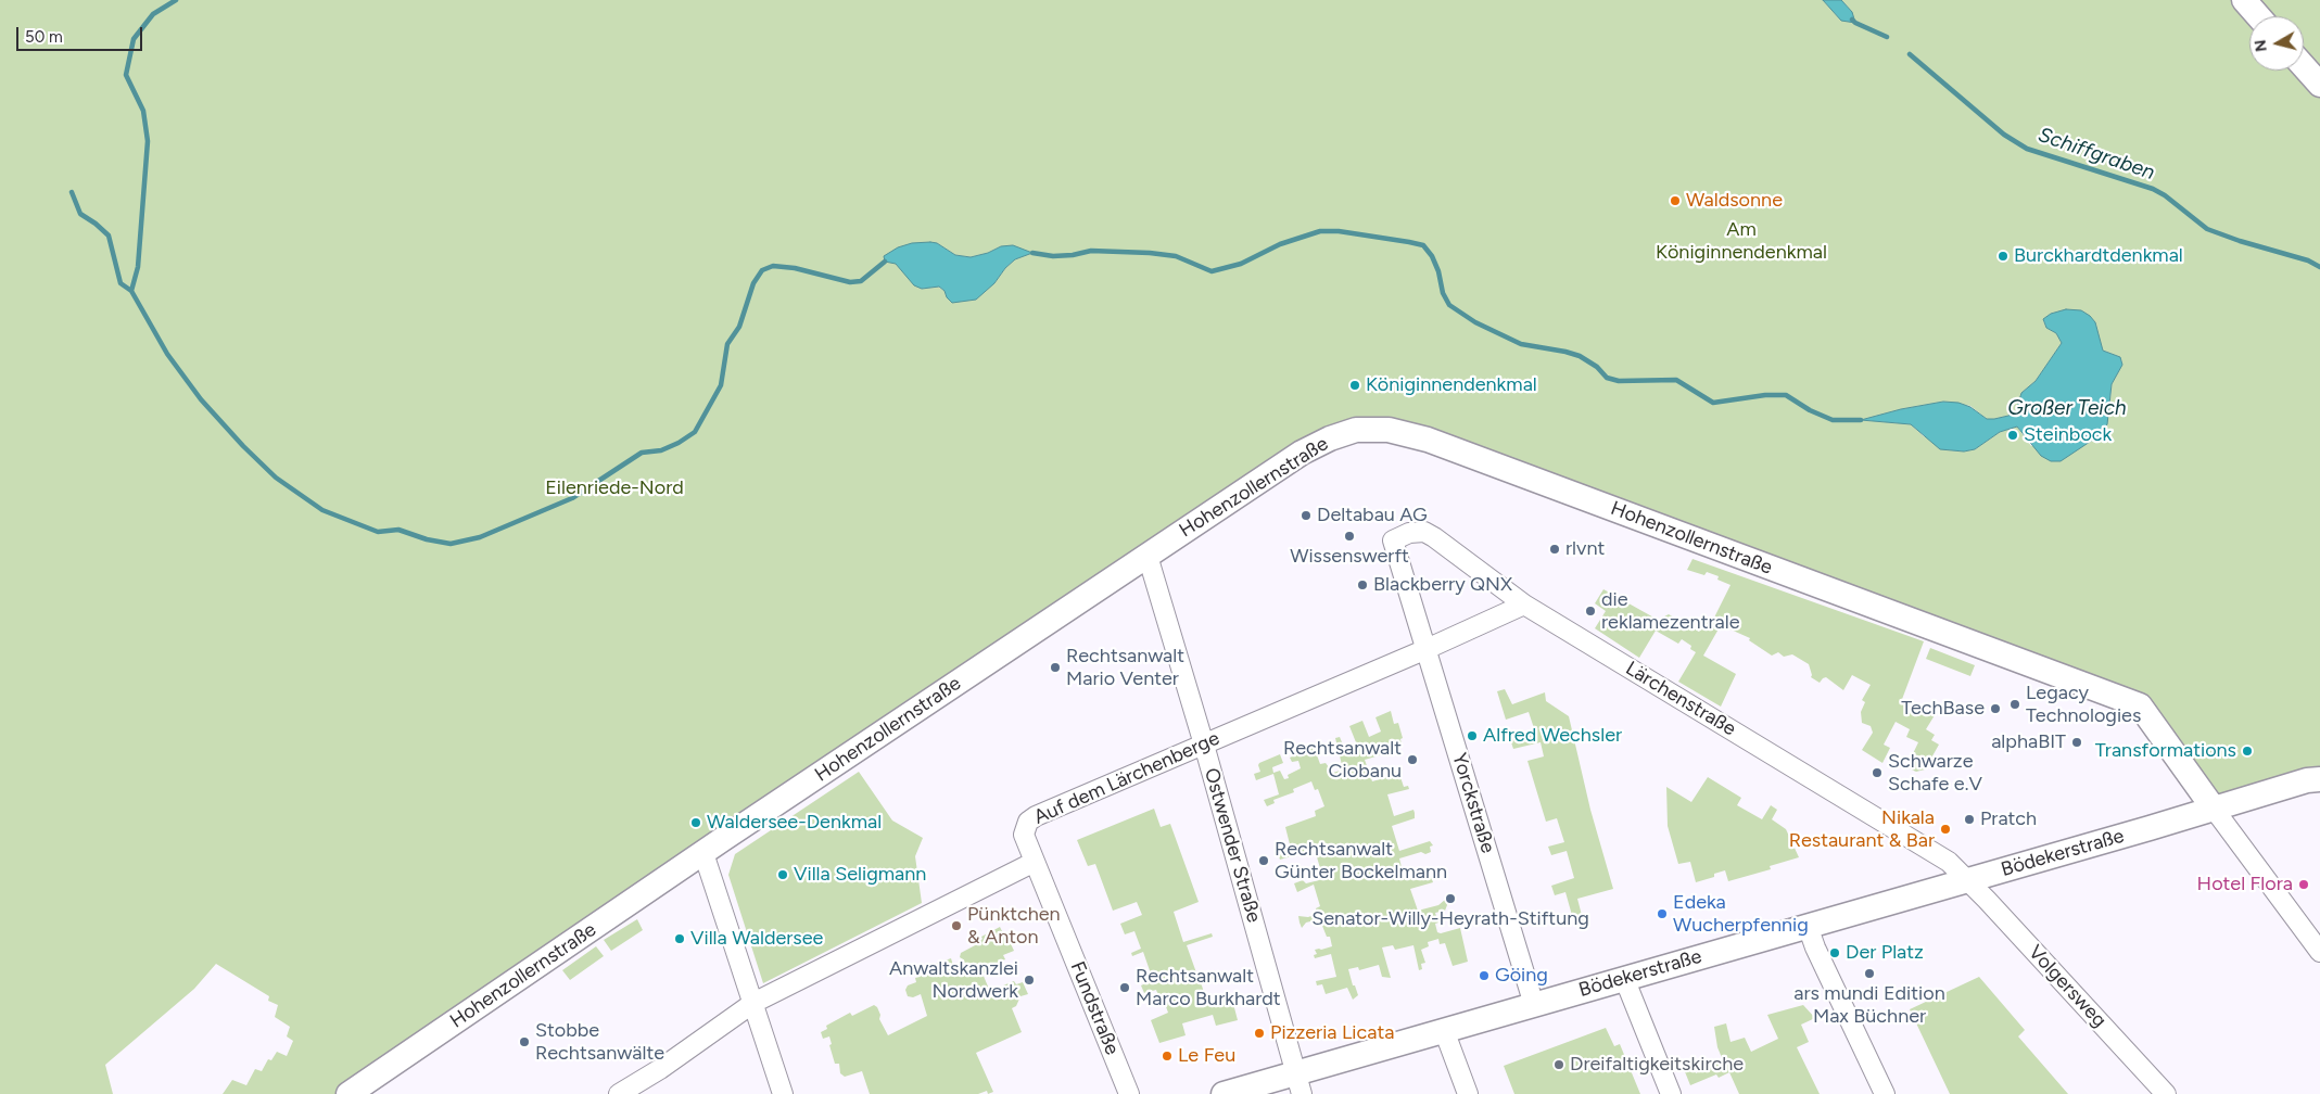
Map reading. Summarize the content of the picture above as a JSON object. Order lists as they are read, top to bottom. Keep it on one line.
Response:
{"streets":{"street":["Hohenzollernstraße","Lärchenstraße","Auf dem Lärchenberge","Yorckstraße","Ostwender Straße","Bödekerstraße","Volgersweg","Fundstraße"]},"crossings":[["Hohenzollernstraße","Ostwender Straße"],["Hohenzollernstraße","Bödekerstraße"],["Lärchenstraße","Auf dem Lärchenberge"],["Lärchenstraße","Yorckstraße"],["Lärchenstraße","Bödekerstraße"],["Lärchenstraße","Volgersweg"],["Auf dem Lärchenberge","Yorckstraße"],["Auf dem Lärchenberge","Ostwender Straße"],["Auf dem Lärchenberge","Fundstraße"],["Yorckstraße","Bödekerstraße"],["Ostwender Straße","Bödekerstraße"],["Bödekerstraße","Volgersweg"]],"water":["Schiffgraben","Großer Teich"],"parks":["Am Königinnendenkmal","Eilenriede-Nord"],"places":["Waldsonne","Burckhardtdenkmal","Königinnendenkmal","Steinbock","Deltabau AG","Wissenswerft","rlvnt","Blackberry QNX","die reklamezentrale","Rechtsanwalt Mario Venter","Legacy Technologies","TechBase","Alfred Wechsler","alphaBIT","Transformations","Rechtsanwalt Ciobanu","Schwarze Schafe e.V","Pratch","Waldersee-Denkmal","Nikala Restaurant & Bar","Rechtsanwalt Günter Bockelmann","Villa Seligmann","Hotel Flora","Senator-Willy-Heyrath-Stiftung","Edeka Wucherpfennig","Pünktchen & Anton","Villa Waldersee","Der Platz","ars mundi Edition Max Büchner","Göing","Anwaltskanzlei Nordwerk","Rechtsanwalt Marco Burkhardt","Pizzeria Licata","Stobbe Rechtsanwälte","Le Feu","Dreifaltigkeitskirche"],"scale_bar":"50 m","north":"left"}
